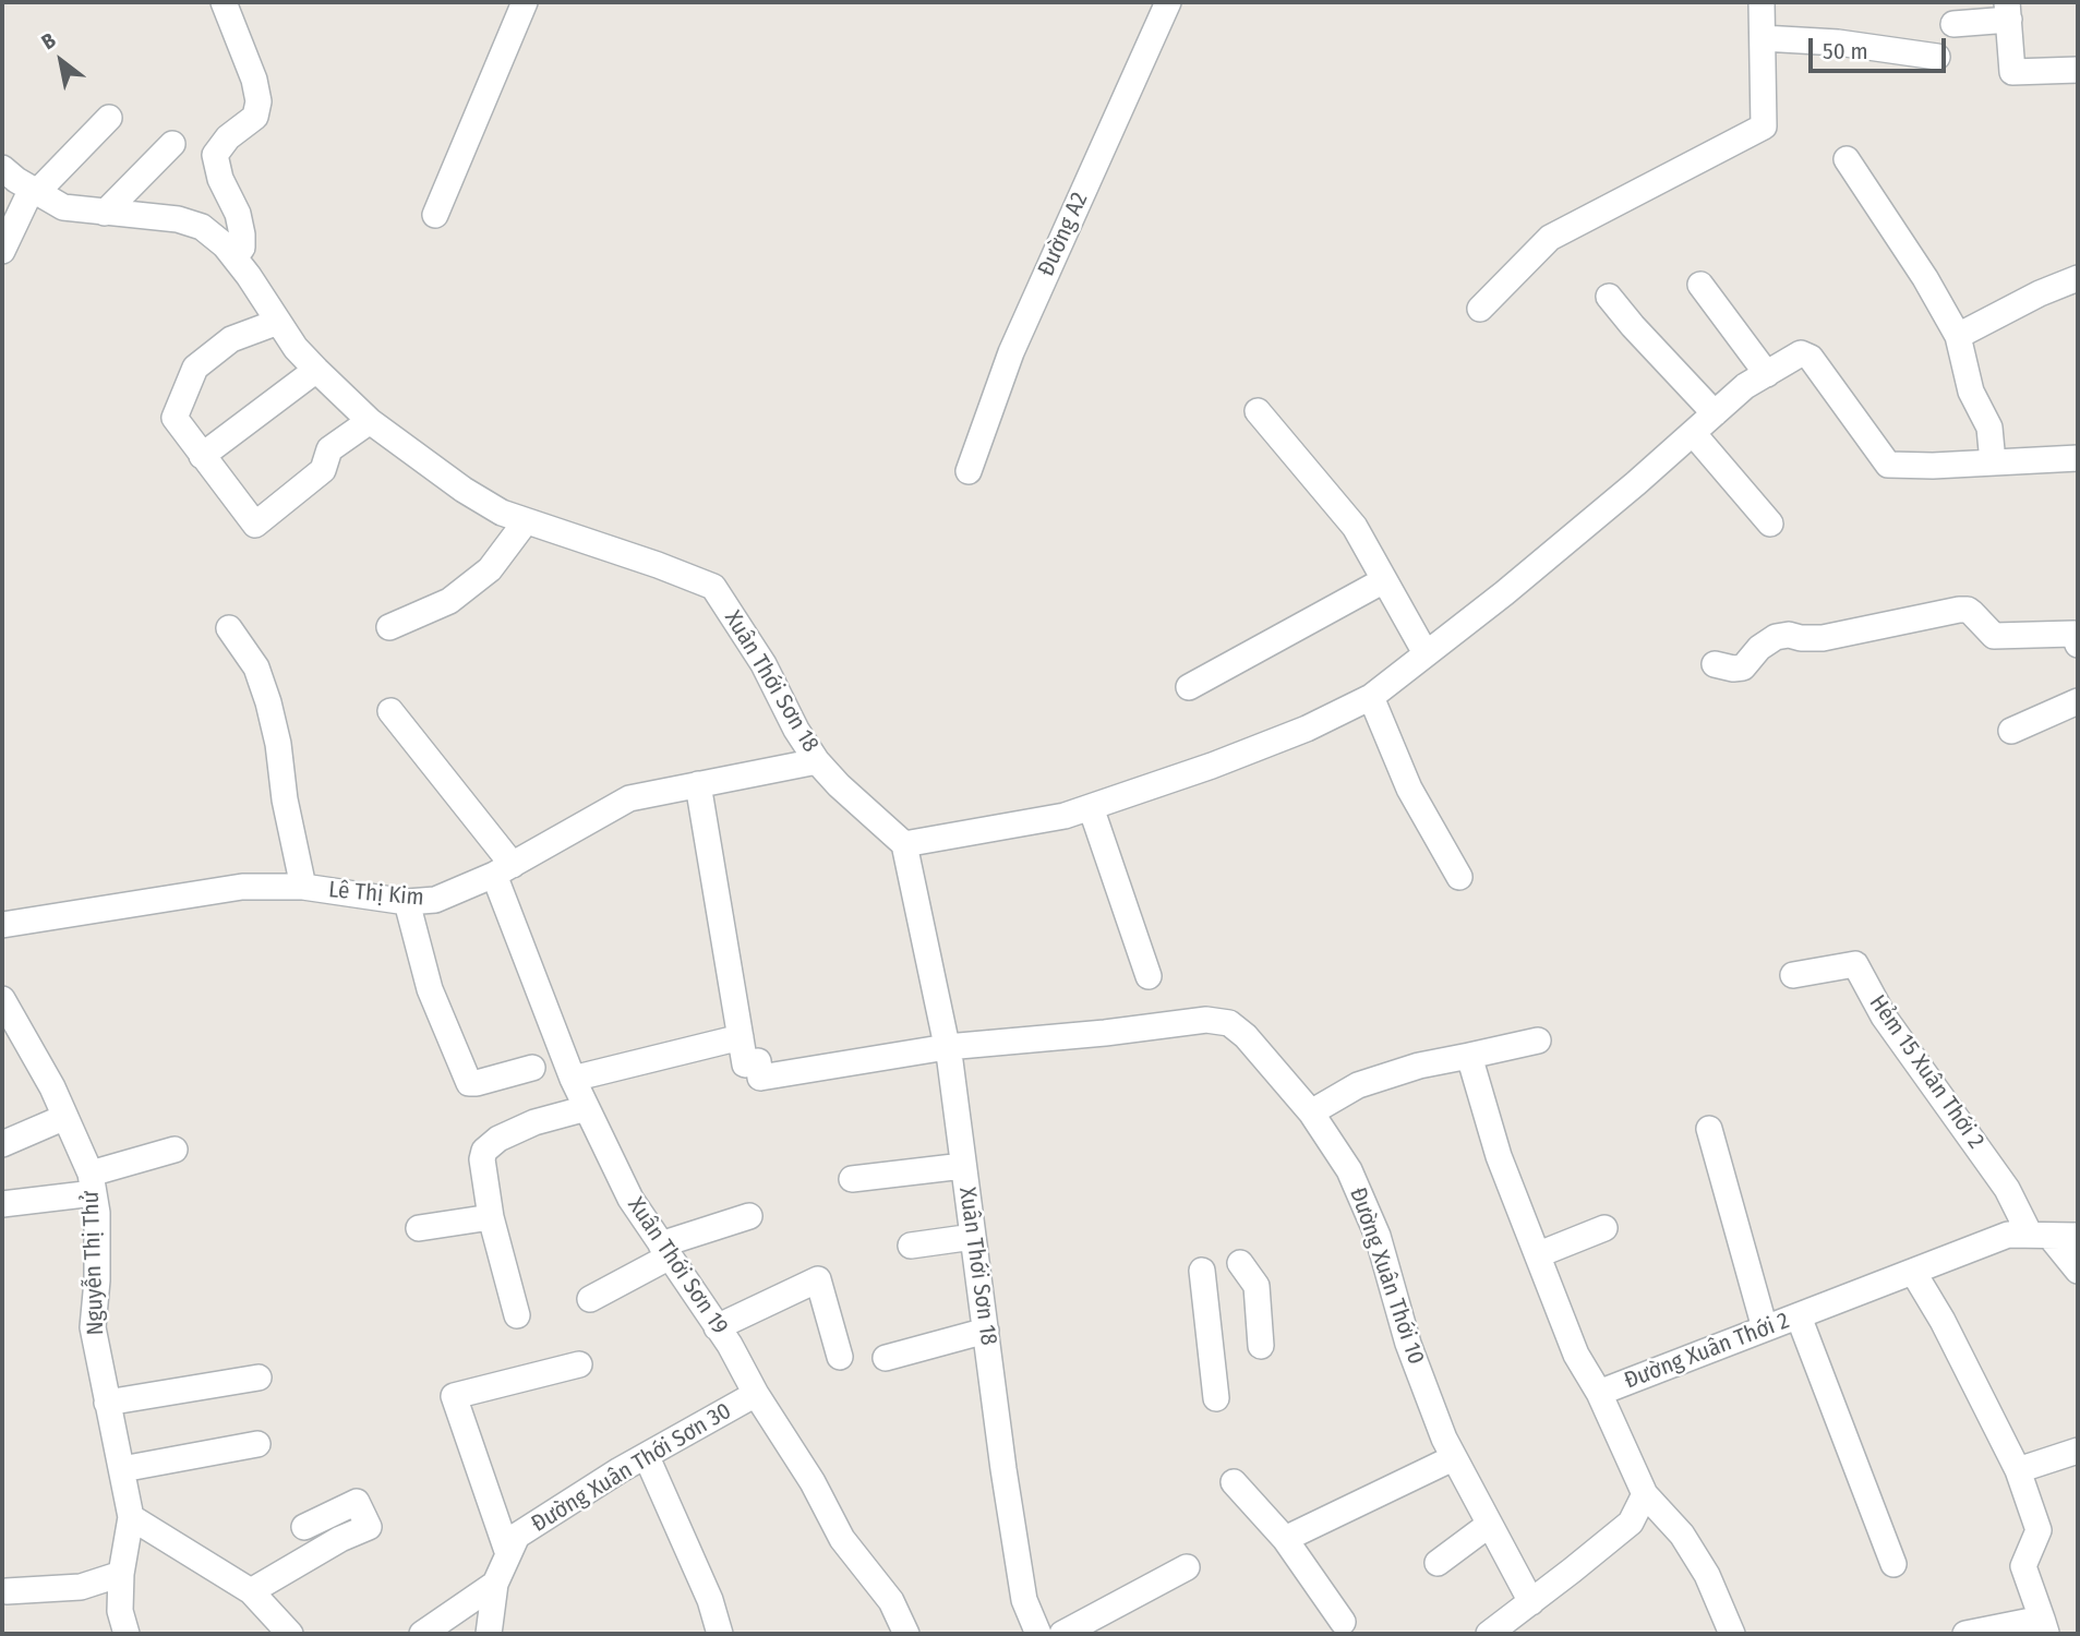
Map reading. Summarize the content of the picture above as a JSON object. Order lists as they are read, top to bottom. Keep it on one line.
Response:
{"streets":{"street":["Đường A2","Xuân Thới Sơn 18","Lê Thị Kim","Hẻm 15 Xuân Thới 2","Nguyễn Thị Thử","Xuân Thới Sơn 19","Đường Xuân Thới 10","Đường Xuân Thới 2","Đường Xuân Thới Sơn 30"]},"crossings":[["Xuân Thới Sơn 18","Lê Thị Kim"],["Xuân Thới Sơn 18","Đường Xuân Thới 10"],["Lê Thị Kim","Xuân Thới Sơn 19"],["Hẻm 15 Xuân Thới 2","Đường Xuân Thới 2"],["Xuân Thới Sơn 19","Đường Xuân Thới Sơn 30"]],"scale_bar":"50 m","north":"top left"}
